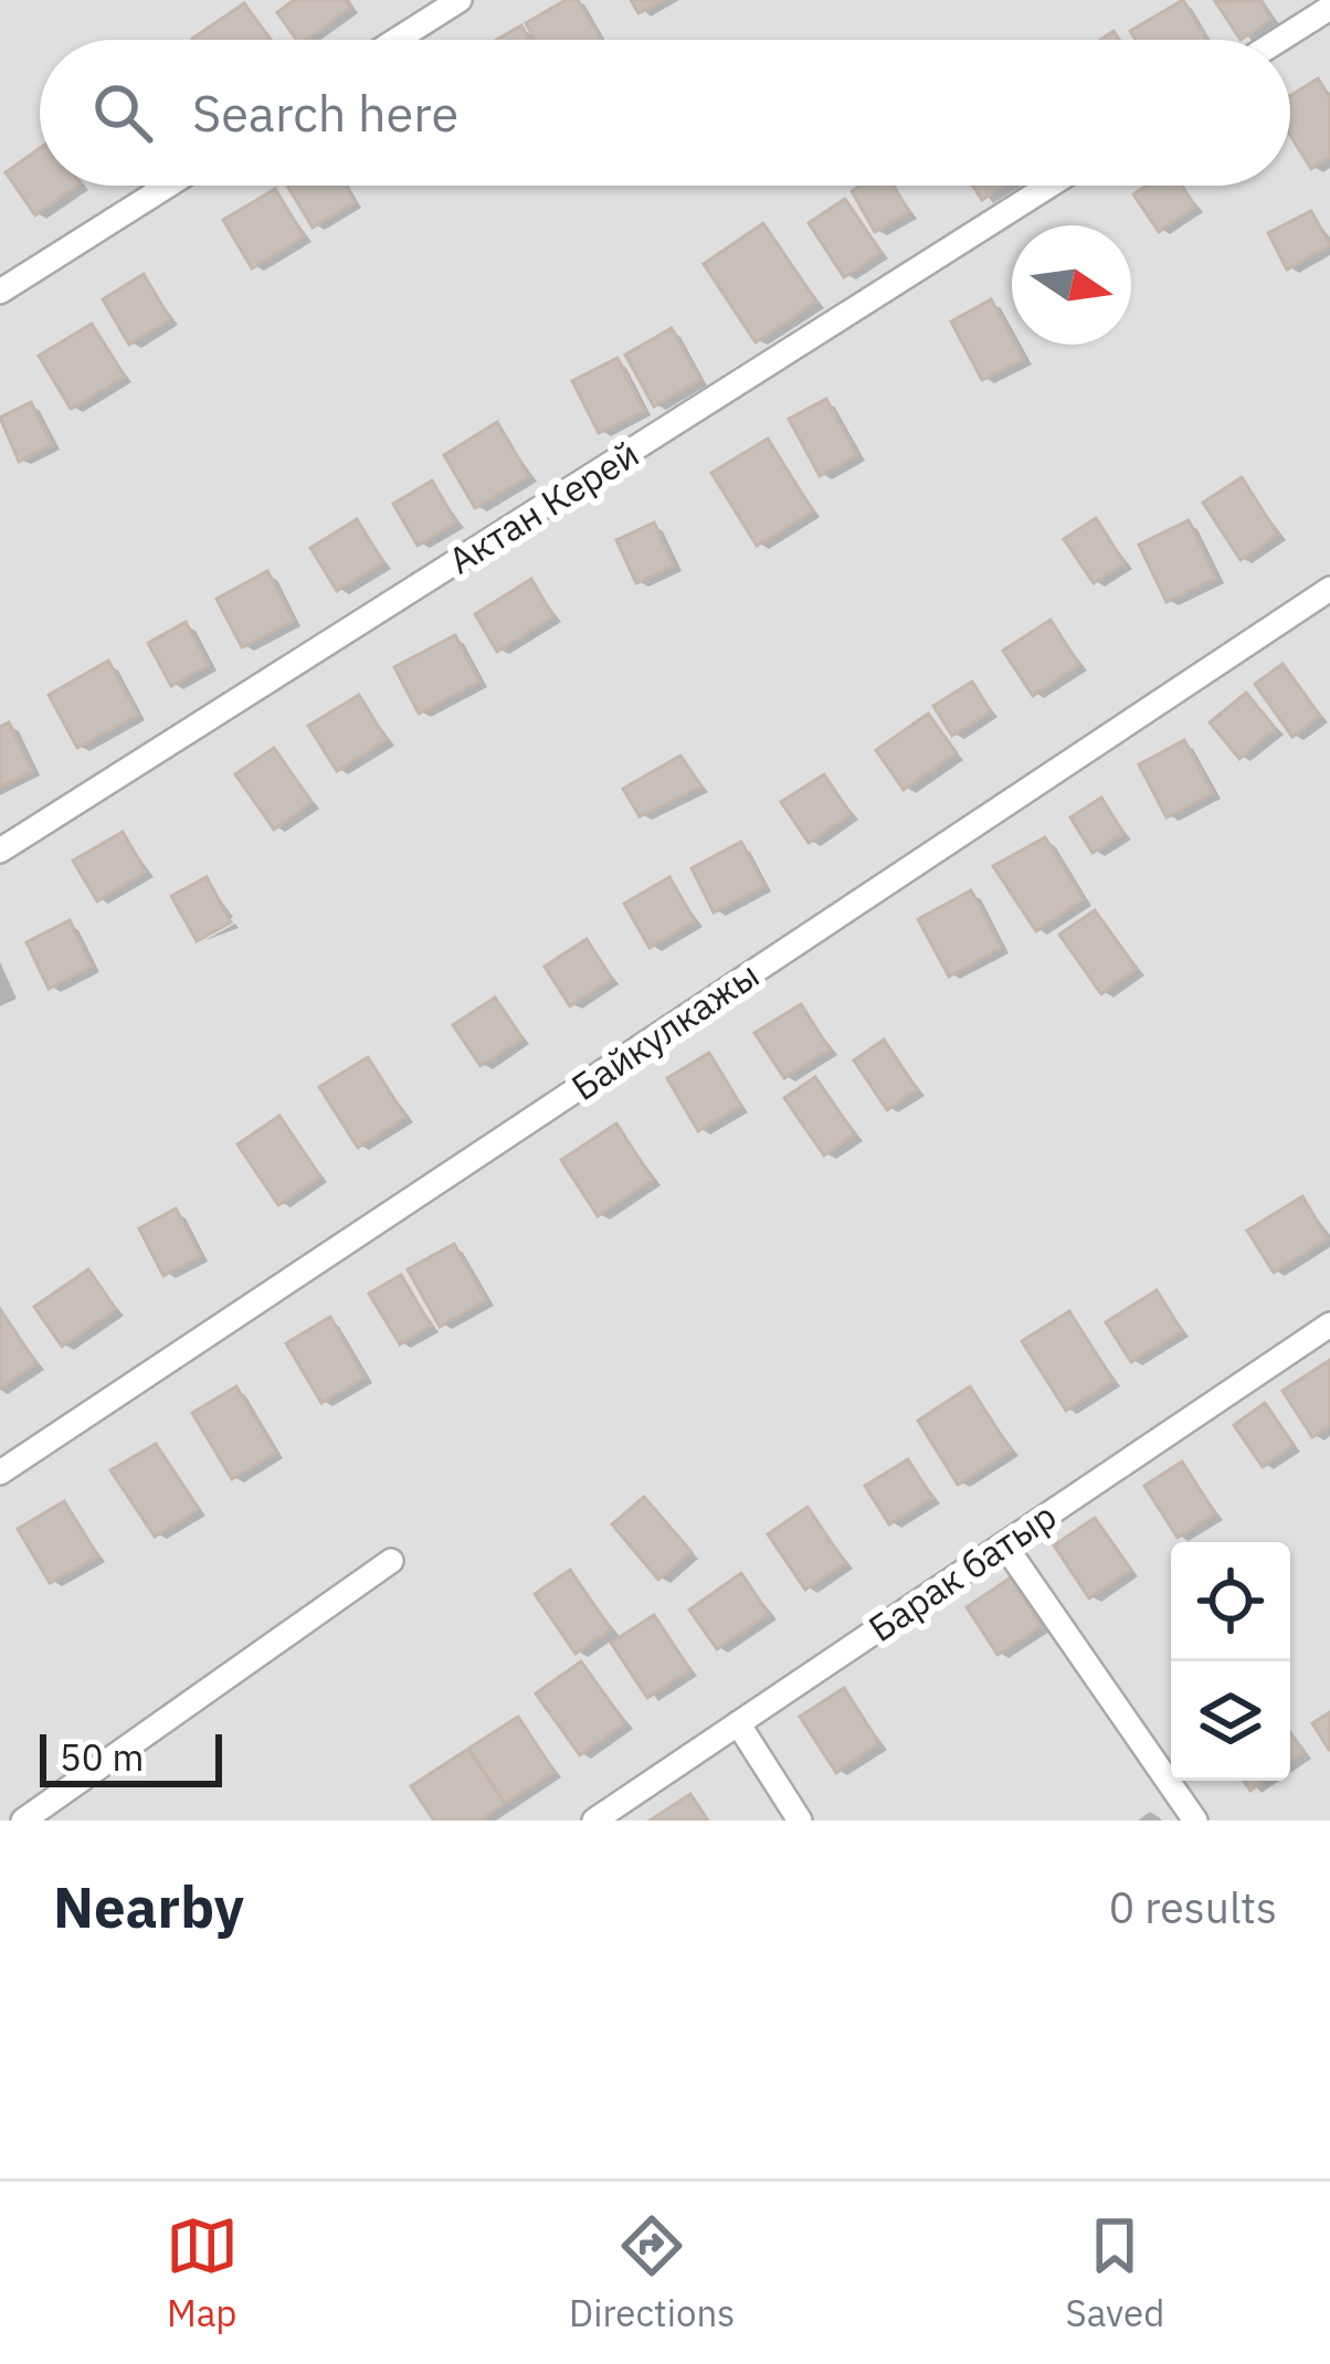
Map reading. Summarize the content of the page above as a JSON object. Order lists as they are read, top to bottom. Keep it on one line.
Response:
{"streets":{"street":["Актан Керей","Байкулкажы","Барак батыр"]},"scale_bar":"50 m","north":"right","page":{"search":"Search here","scale":"50 m","heading":["Nearby","0 results"],"nav":["Map","Directions","Saved"]}}
